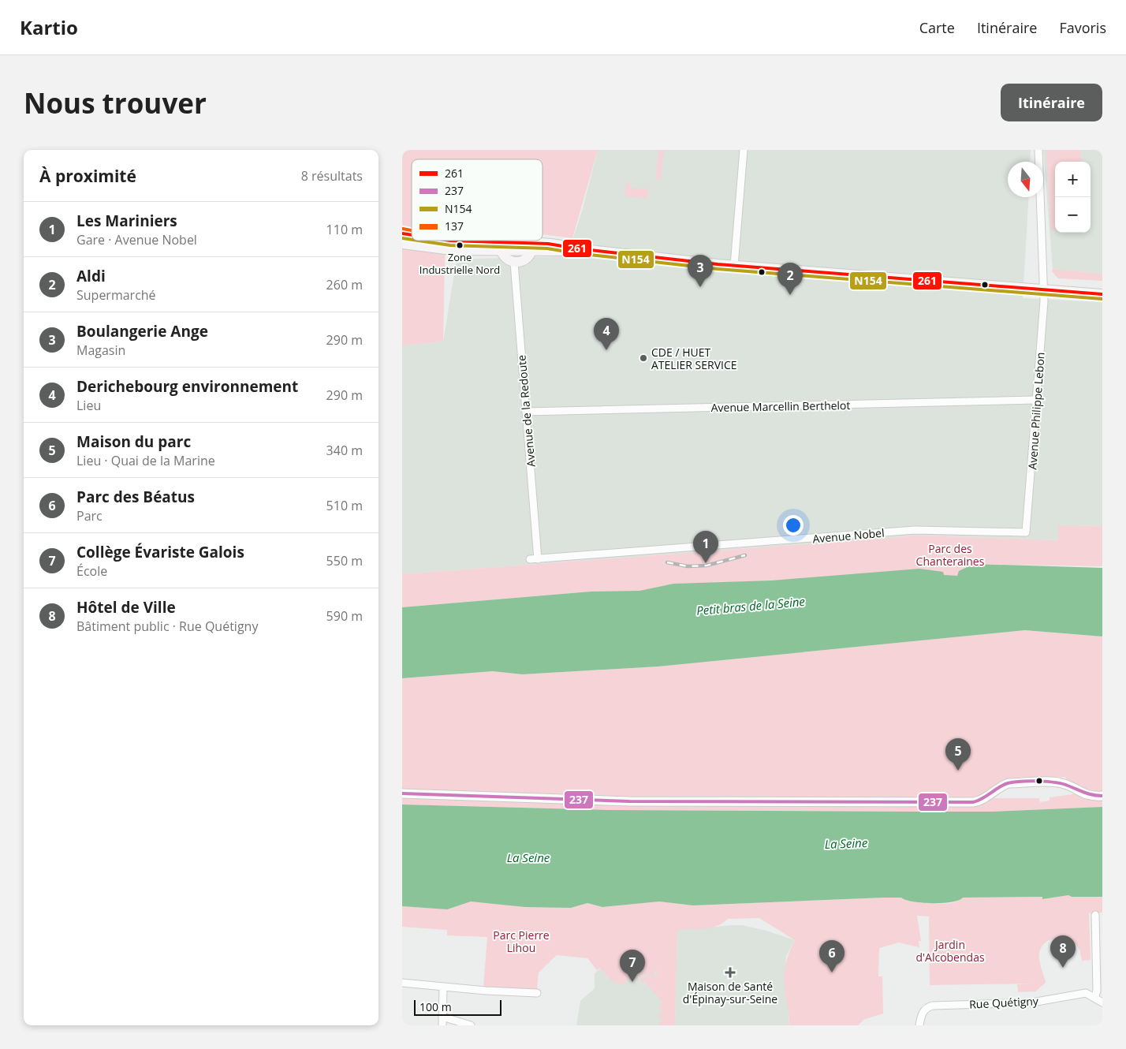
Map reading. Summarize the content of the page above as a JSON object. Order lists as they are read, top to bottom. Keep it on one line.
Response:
{"streets":{"street":["Avenue Marcellin Berthelot","Avenue de la Redoute","Avenue Philippe Lebon","Avenue Nobel","Rue Quétigny"]},"crossings":[["Avenue Marcellin Berthelot","Avenue de la Redoute"],["Avenue Marcellin Berthelot","Avenue Philippe Lebon"],["Avenue de la Redoute","Avenue Nobel"],["Avenue Philippe Lebon","Avenue Nobel"]],"water":["Petit bras de la Seine","La Seine"],"parks":["Parc des Chanteraines","Parc Pierre Lihou","Jardin d'Alcobendas"],"places":{"other":["Zone Industrielle Nord","CDE / HUET ATELIER SERVICE"],"health":["Maison de Santé d'Épinay-sur-Seine"]},"lines":["transit line 137","transit line 261","transit line N154","transit line 237"],"legend":["261","237","N154","137"],"scale_bar":"100 m","north":"bottom","page":{"header":"Kartio","nav":["Carte","Itinéraire","Favoris"],"buttons":"Itinéraire","title":"Nous trouver","heading":["À proximité","8 résultats"],"map_buttons":["+","−"],"list":[{"mark":"1","name":"Les Mariniers","note":"Gare · Avenue Nobel","value":"110 m"},{"mark":"2","name":"Aldi","note":"Supermarché","value":"260 m"},{"mark":"3","name":"Boulangerie Ange","note":"Magasin","value":"290 m"},{"mark":"4","name":"Derichebourg environnement","note":"Lieu","value":"290 m"},{"mark":"5","name":"Maison du parc","note":"Lieu · Quai de la Marine","value":"340 m"},{"mark":"6","name":"Parc des Béatus","note":"Parc","value":"510 m"},{"mark":"7","name":"Collège Évariste Galois","note":"École","value":"550 m"},{"mark":"8","name":"Hôtel de Ville","note":"Bâtiment public · Rue Quétigny","value":"590 m"}],"pins":["3","2","4","1","5","8","6","7"],"scale":"100 m"}}
